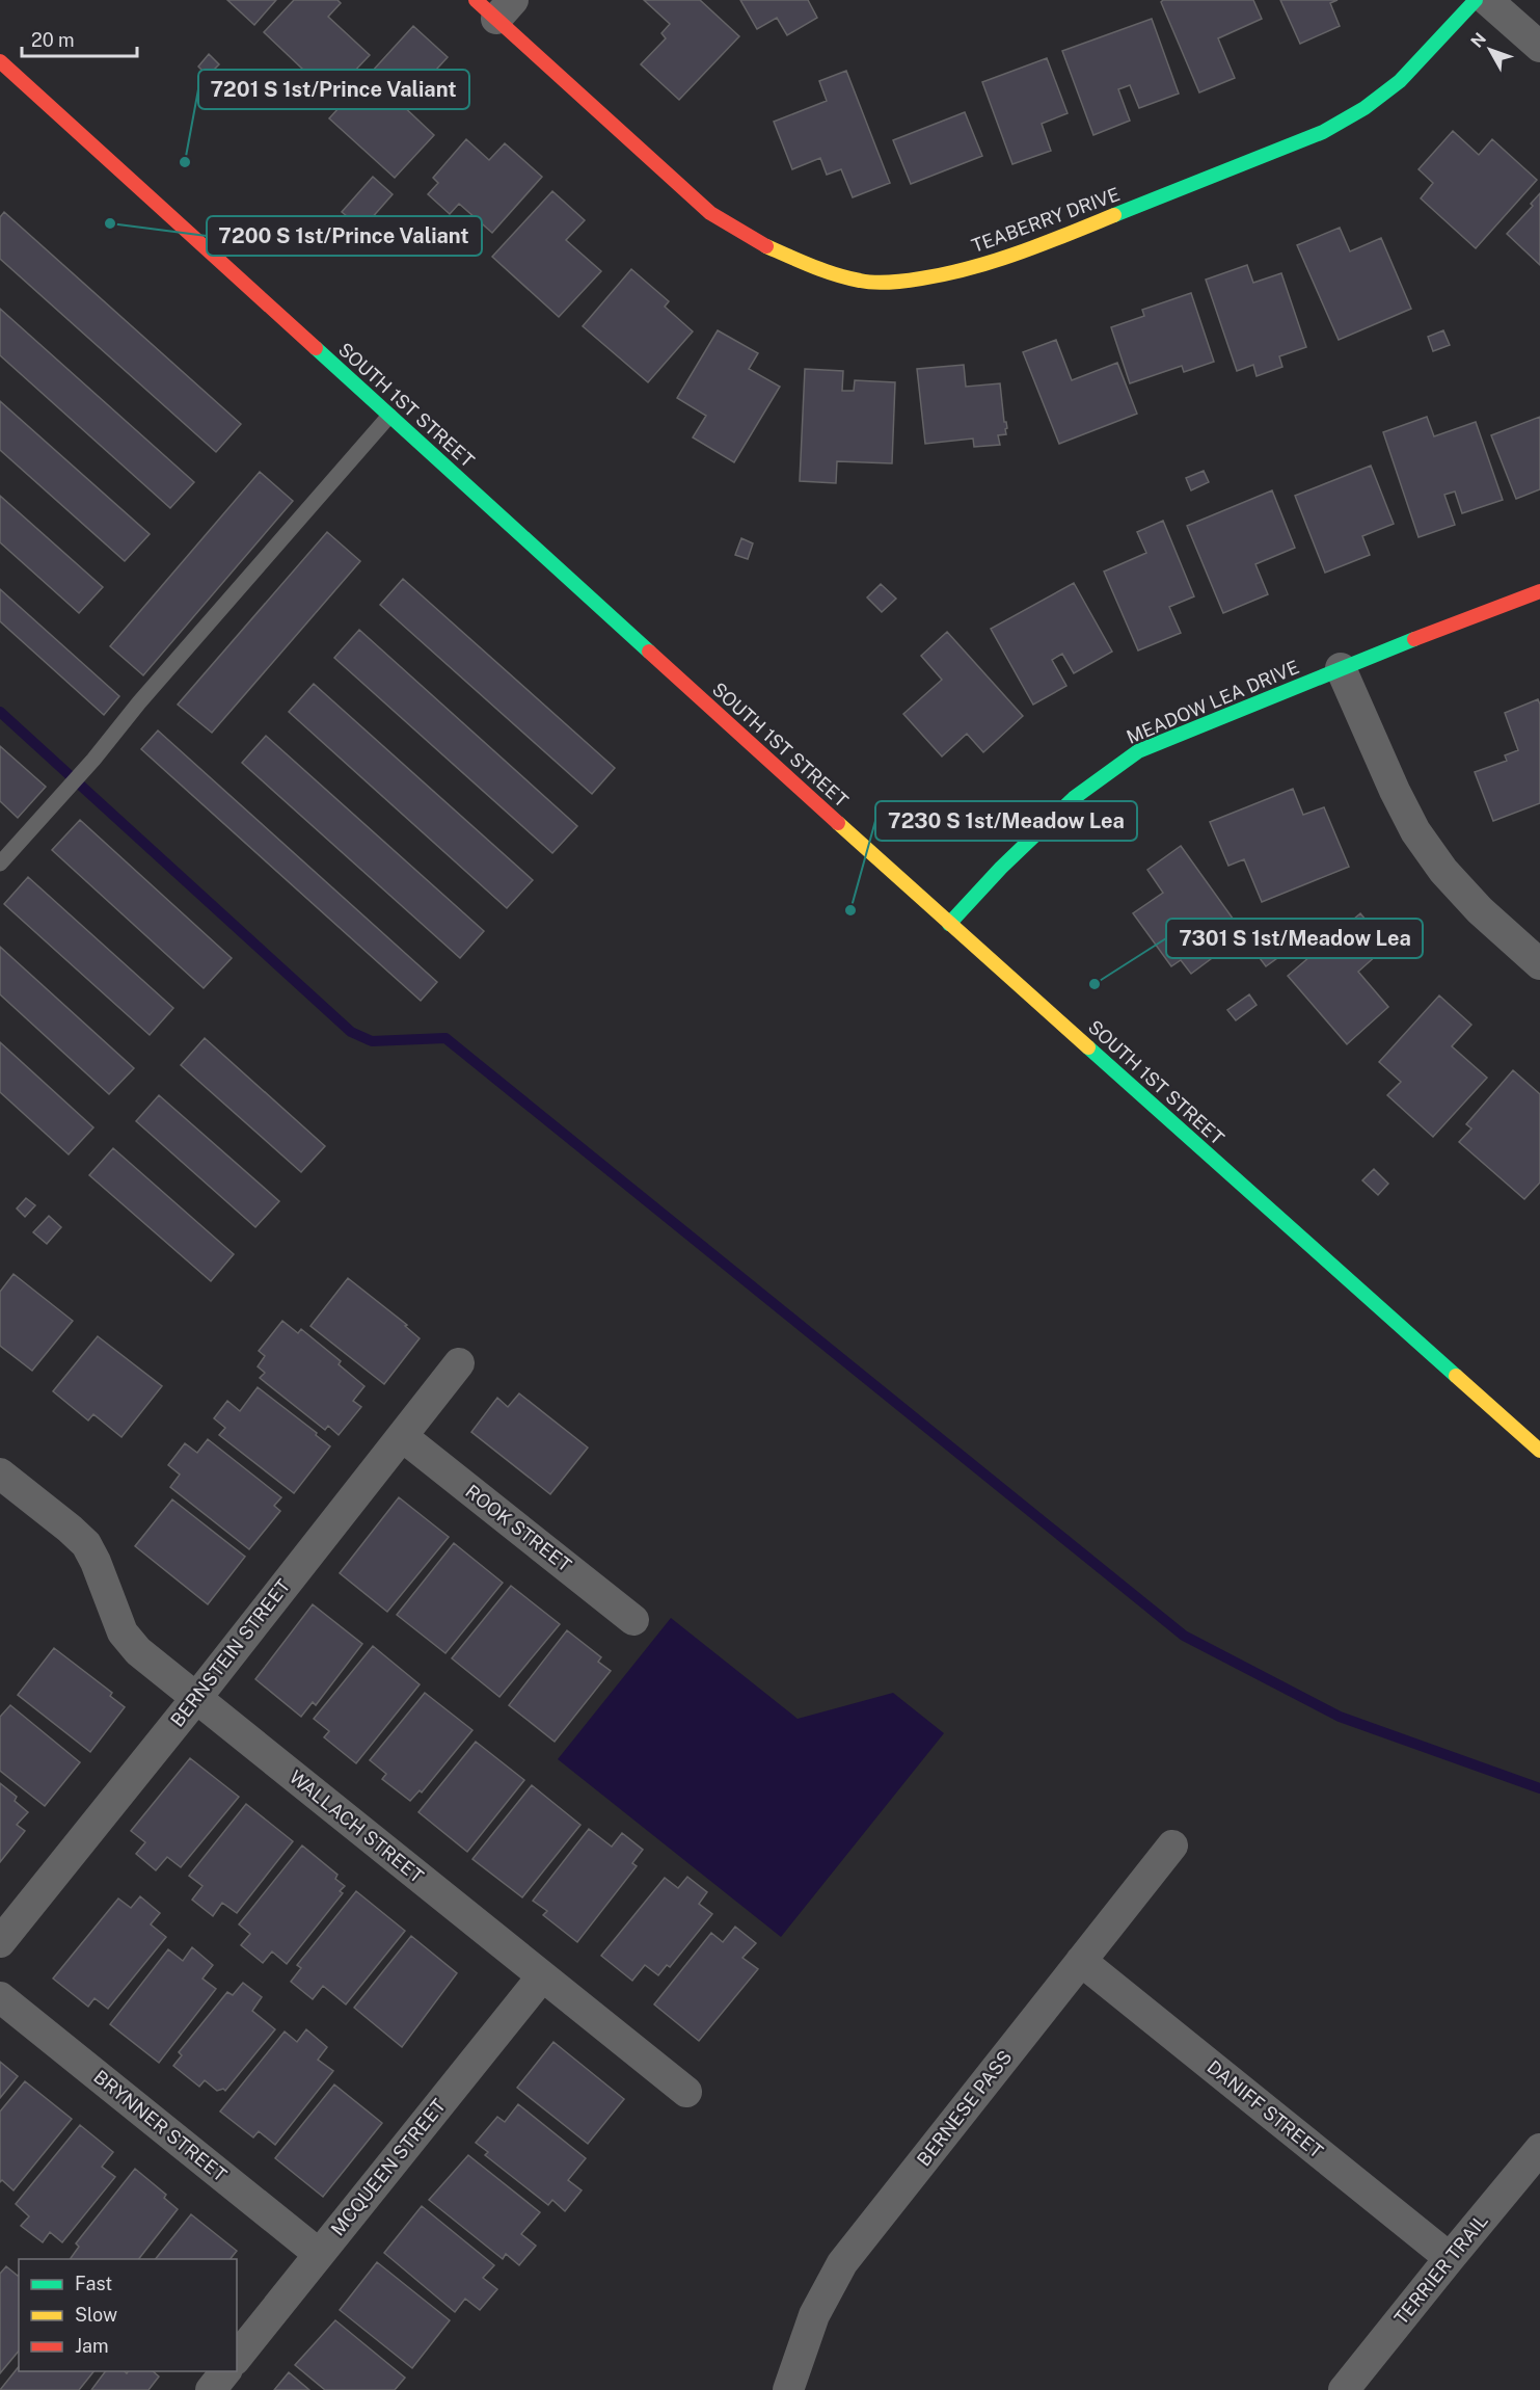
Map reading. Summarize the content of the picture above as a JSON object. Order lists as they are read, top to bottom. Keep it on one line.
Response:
{"streets":{"main road":["TEABERRY DRIVE","SOUTH 1ST STREET","MEADOW LEA DRIVE"],"street":["ROOK STREET","BERNSTEIN STREET","WALLACH STREET","BERNESE PASS","DANIFF STREET","BRYNNER STREET","MCQUEEN STREET","TERRIER TRAIL"]},"crossings":[["SOUTH 1ST STREET","MEADOW LEA DRIVE"],["ROOK STREET","BERNSTEIN STREET"],["BERNSTEIN STREET","WALLACH STREET"],["WALLACH STREET","MCQUEEN STREET"],["BERNESE PASS","DANIFF STREET"],["DANIFF STREET","TERRIER TRAIL"],["BRYNNER STREET","MCQUEEN STREET"]],"places":["7201 S 1st/Prince Valiant","7200 S 1st/Prince Valiant","7230 S 1st/Meadow Lea","7301 S 1st/Meadow Lea"],"legend":["Fast","Slow","Jam"],"scale_bar":"20 m","north":"top left"}
